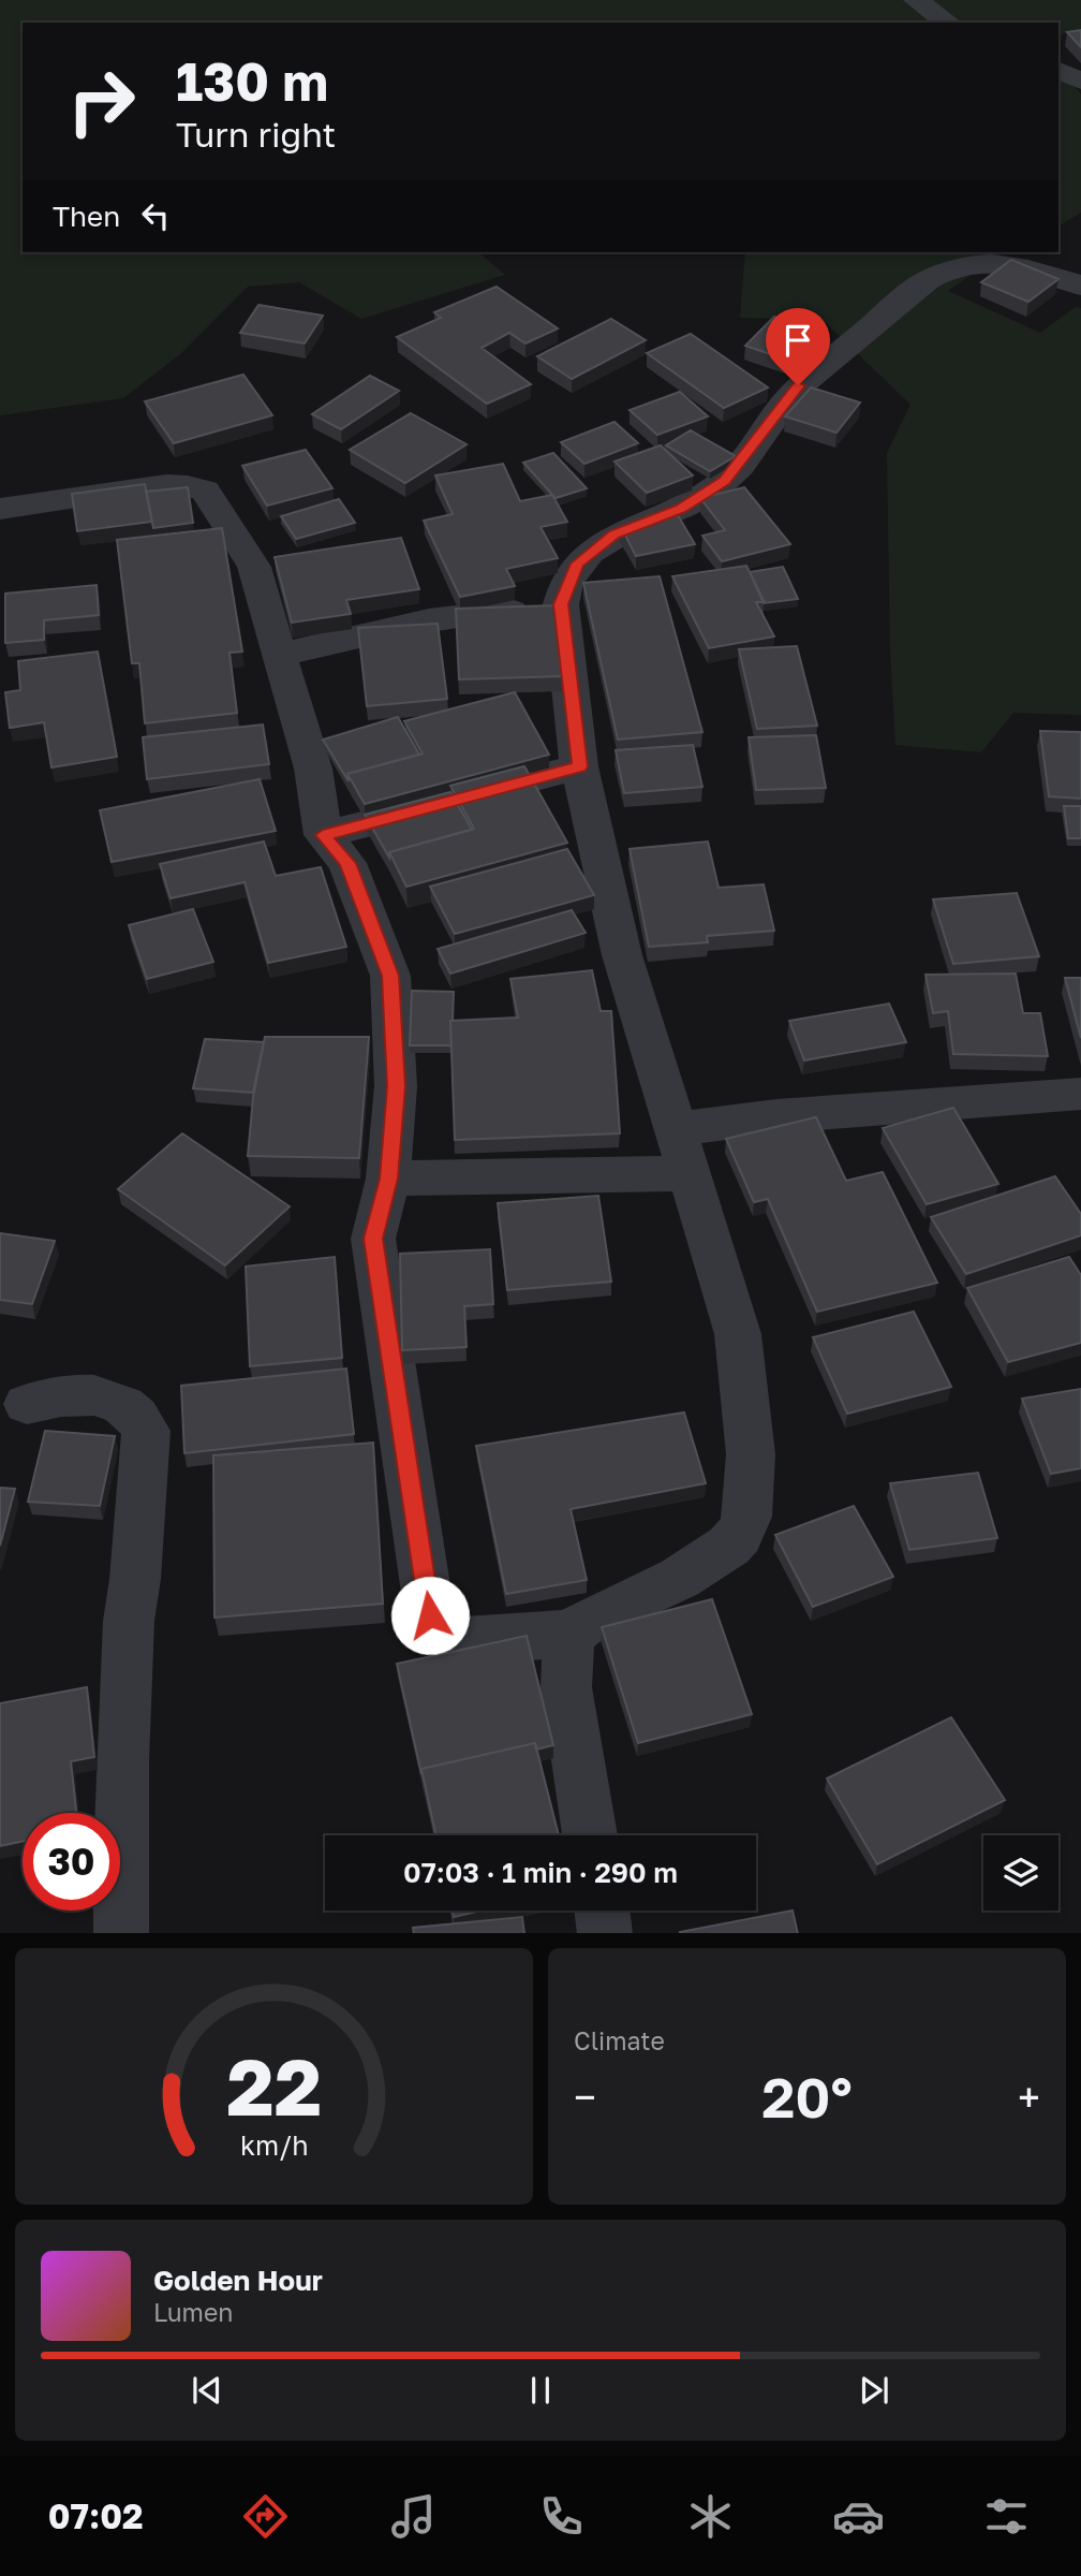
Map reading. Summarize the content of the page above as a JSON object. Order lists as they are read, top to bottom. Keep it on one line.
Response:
{"page":{"turn":["130 m","Turn right"],"then":"Then","limit":"30","trip":"07:03 · 1 min · 290 m","tile":"Climate","heat":["−","20°","+"],"song":["Golden Hour","Lumen"],"tabs":"07:02","gauge":["22","km/h"]}}
